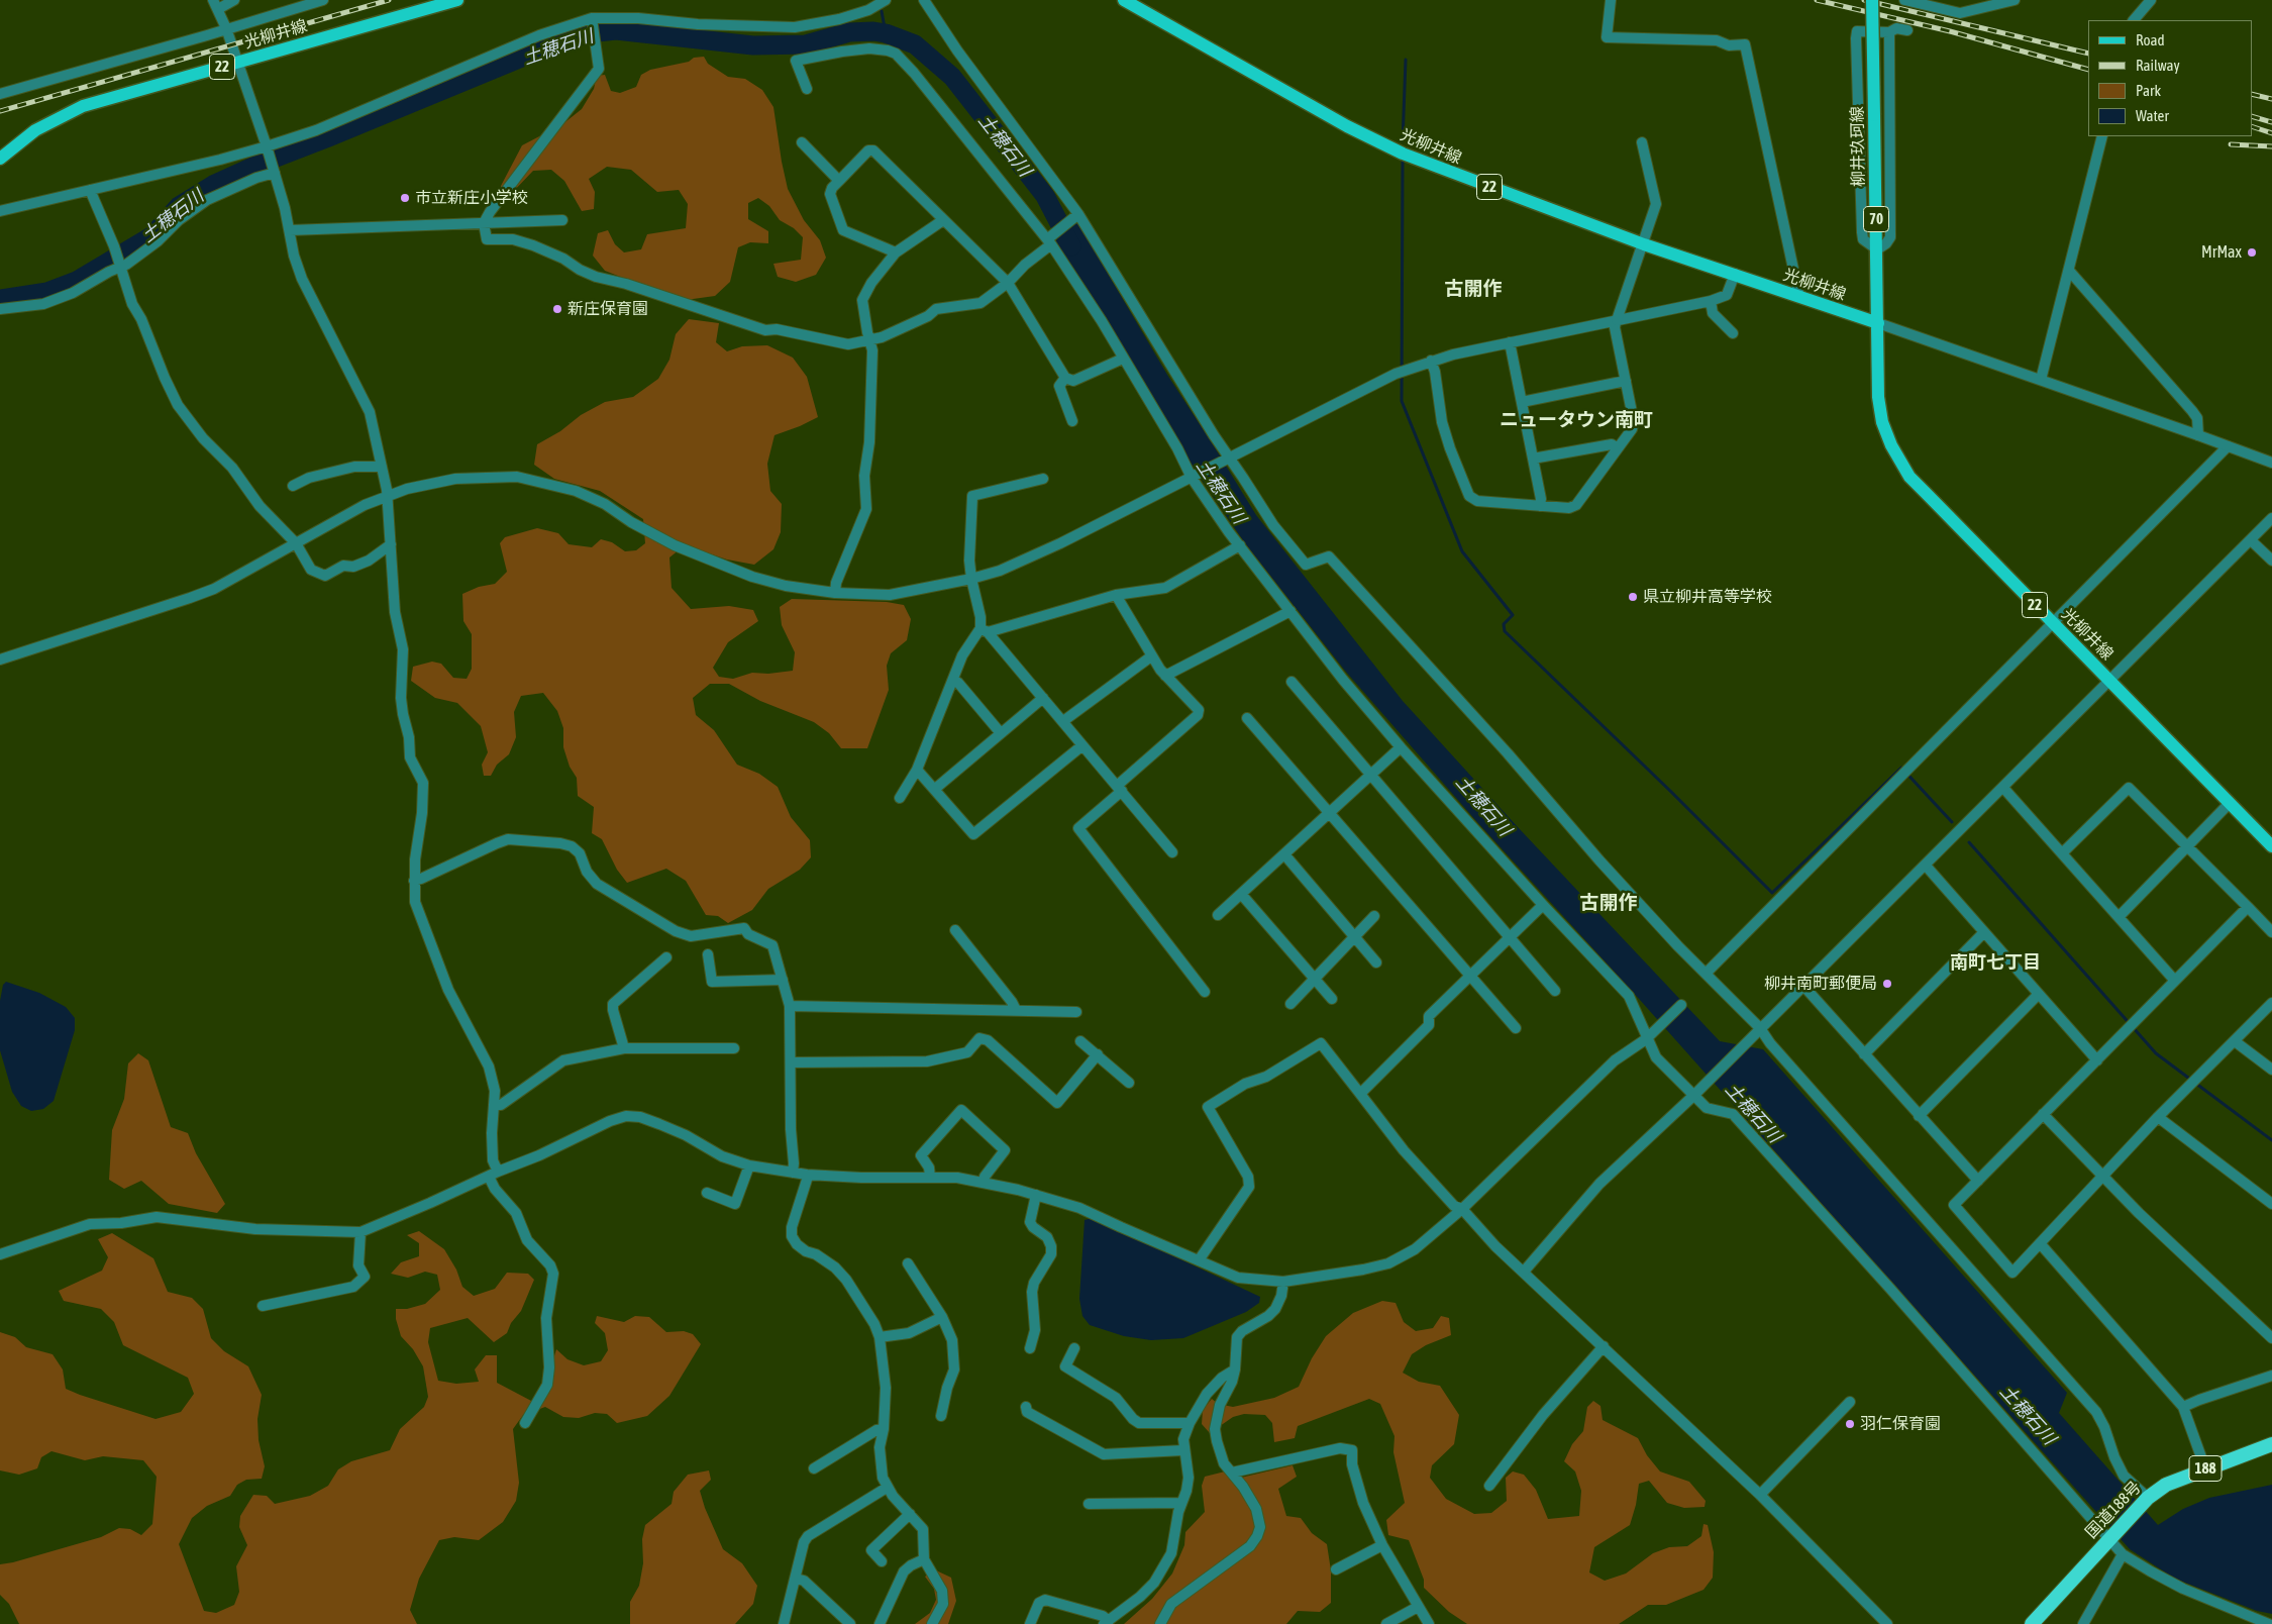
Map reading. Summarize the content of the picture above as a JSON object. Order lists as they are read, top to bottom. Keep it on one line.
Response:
{"streets":{"highway":["188","国道188号"],"main road":["光柳井線","22","柳井玖珂線","70"]},"crossings":[["光柳井線","柳井玖珂線"]],"districts":["古開作","ニュータウン南町","古開作","南町七丁目"],"water":["土穂石川"],"places":["市立新庄小学校","MrMax","新庄保育園","県立柳井高等学校","柳井南町郵便局","羽仁保育園"],"legend":["Road","Railway","Park","Water"]}
